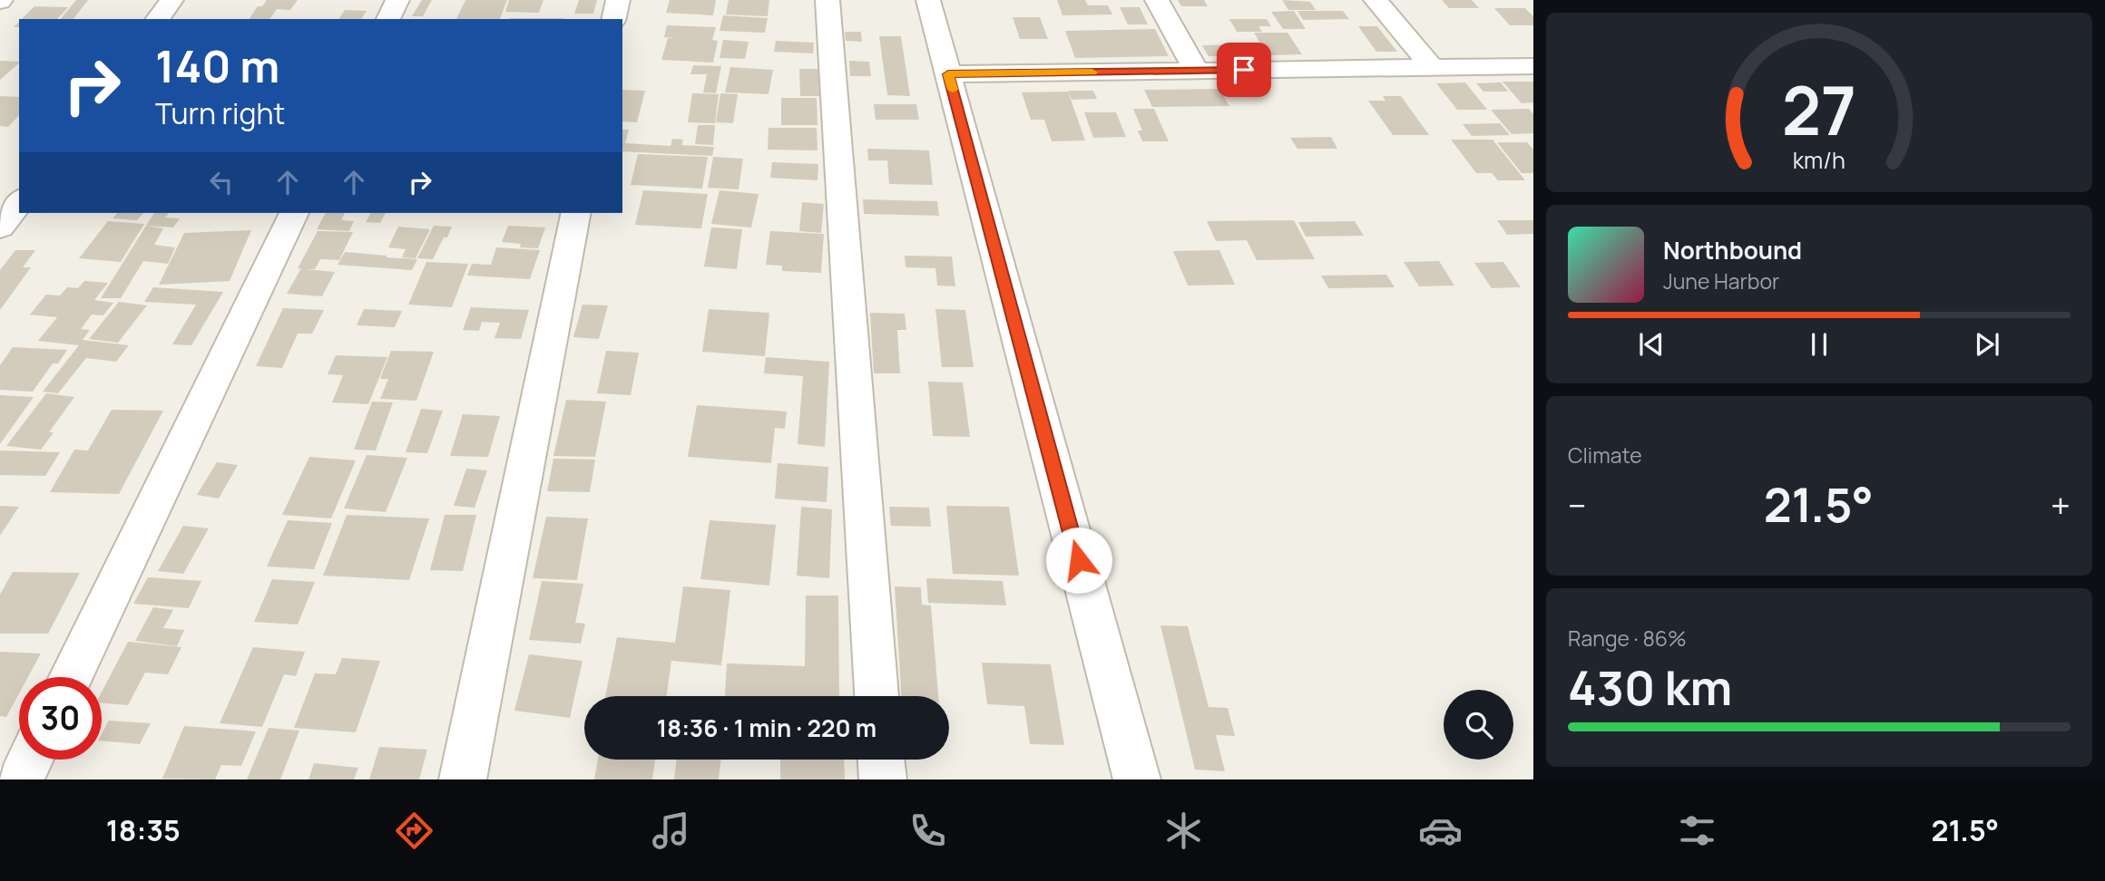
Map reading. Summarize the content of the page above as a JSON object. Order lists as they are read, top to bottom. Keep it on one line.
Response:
{"page":{"turn":["140 m","Turn right"],"song":["Northbound","June Harbor"],"tile":["Climate",["Range · 86%","430 km"]],"heat":["−","21.5°","+"],"limit":"30","trip":"18:36 · 1 min · 220 m","tabs":["18:35","21.5°"],"gauge":["27","km/h"]}}
